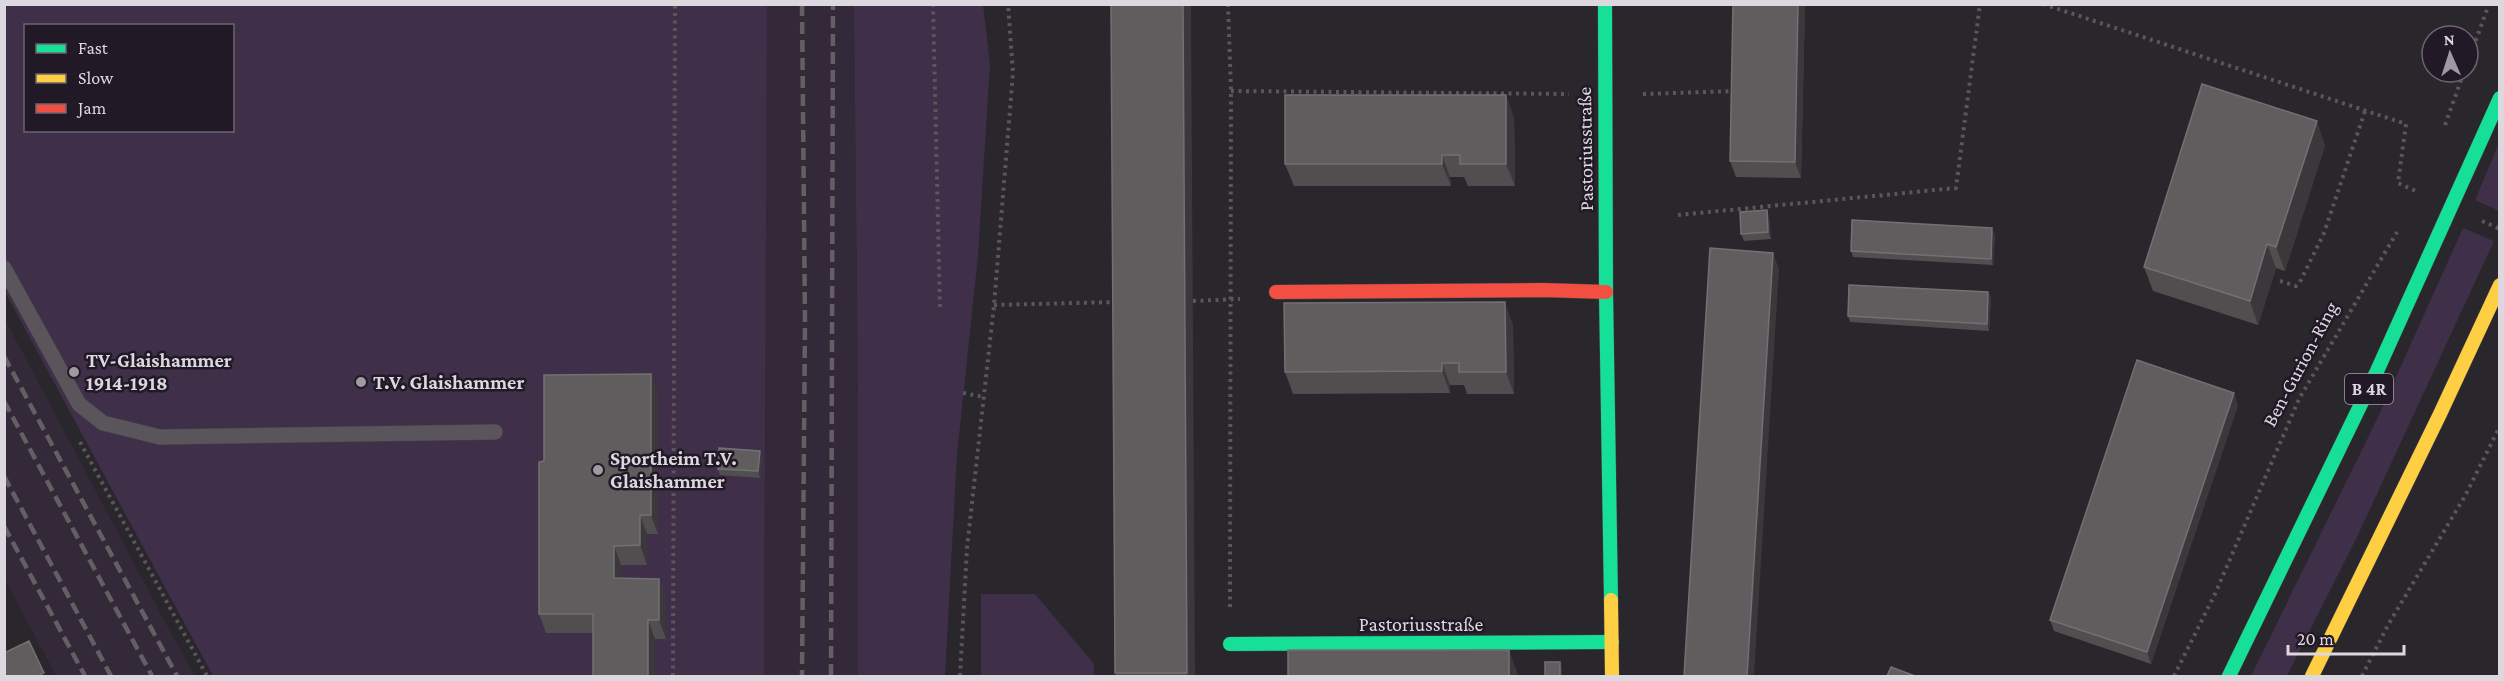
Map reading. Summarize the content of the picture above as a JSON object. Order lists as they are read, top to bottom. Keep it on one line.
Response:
{"streets":{"street":["Pastoriusstraße","B 4R"],"path":["Ben-Gurion-Ring"]},"places":["TV-Glaishammer 1914-1918","T.V. Glaishammer","Sportheim T.V. Glaishammer"],"legend":["Fast","Slow","Jam"],"scale_bar":"20 m","north":"top"}
